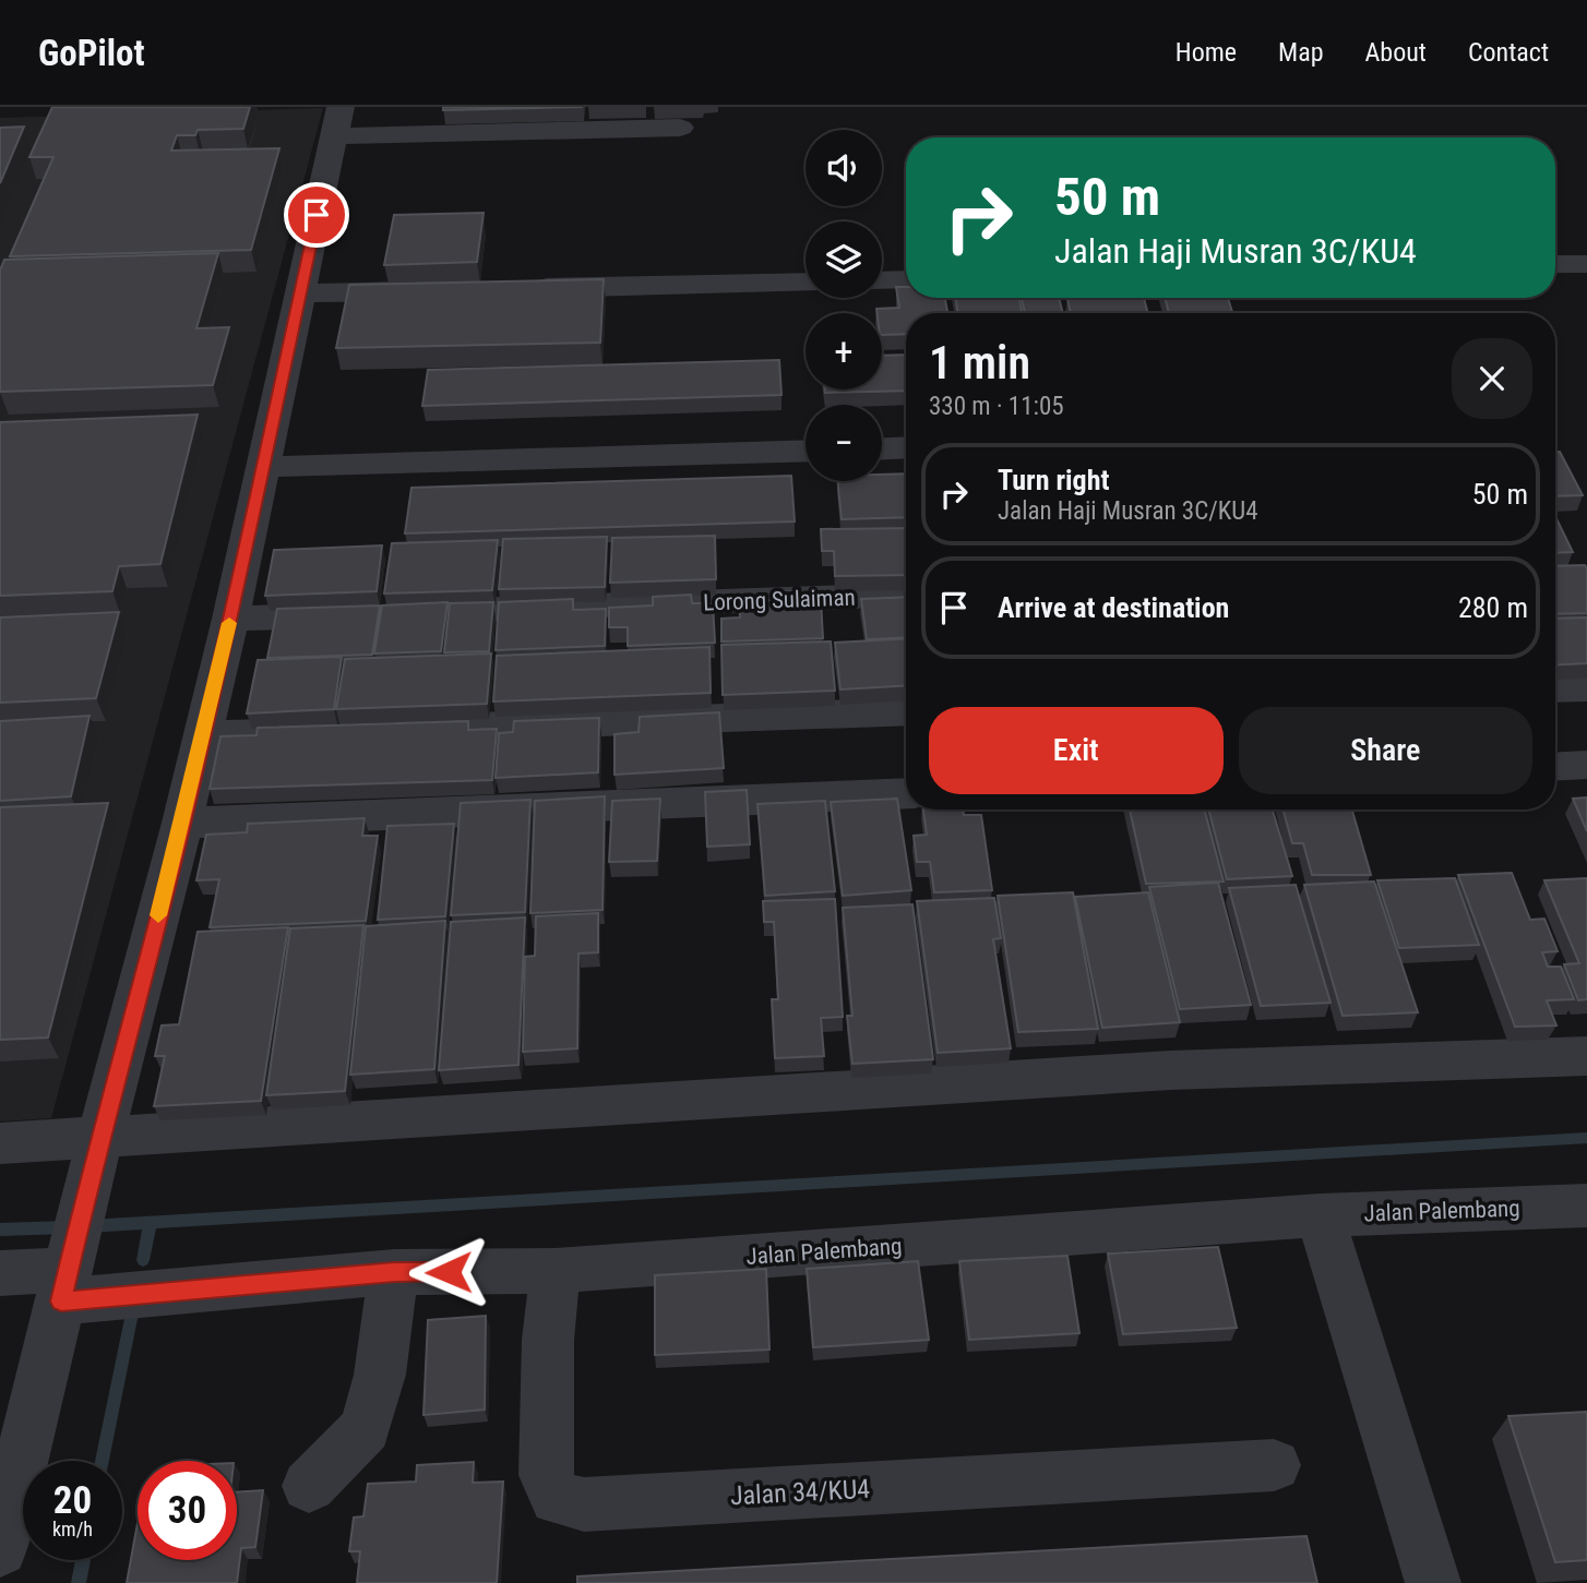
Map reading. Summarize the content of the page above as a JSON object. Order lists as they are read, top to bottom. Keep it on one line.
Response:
{"streets":{"street":["Lorong Sulaiman","Jalan Palembang","Jalan 34/KU4"]},"crossings":[["Jalan Palembang","Jalan 34/KU4"]],"page":{"header":"GoPilot","nav":["Home","Map","About","Contact"],"map_buttons":["+","−"],"turn":["50 m","Jalan Haji Musran 3C/KU4"],"heading":["1 min","330 m · 11:05"],"list":[{"name":"Turn right","note":"Jalan Haji Musran 3C/KU4","value":"50 m"},{"name":"Arrive at destination","value":"280 m"}],"buttons":["Exit","Share"],"speed":"20 km/h","limit":"30"}}
